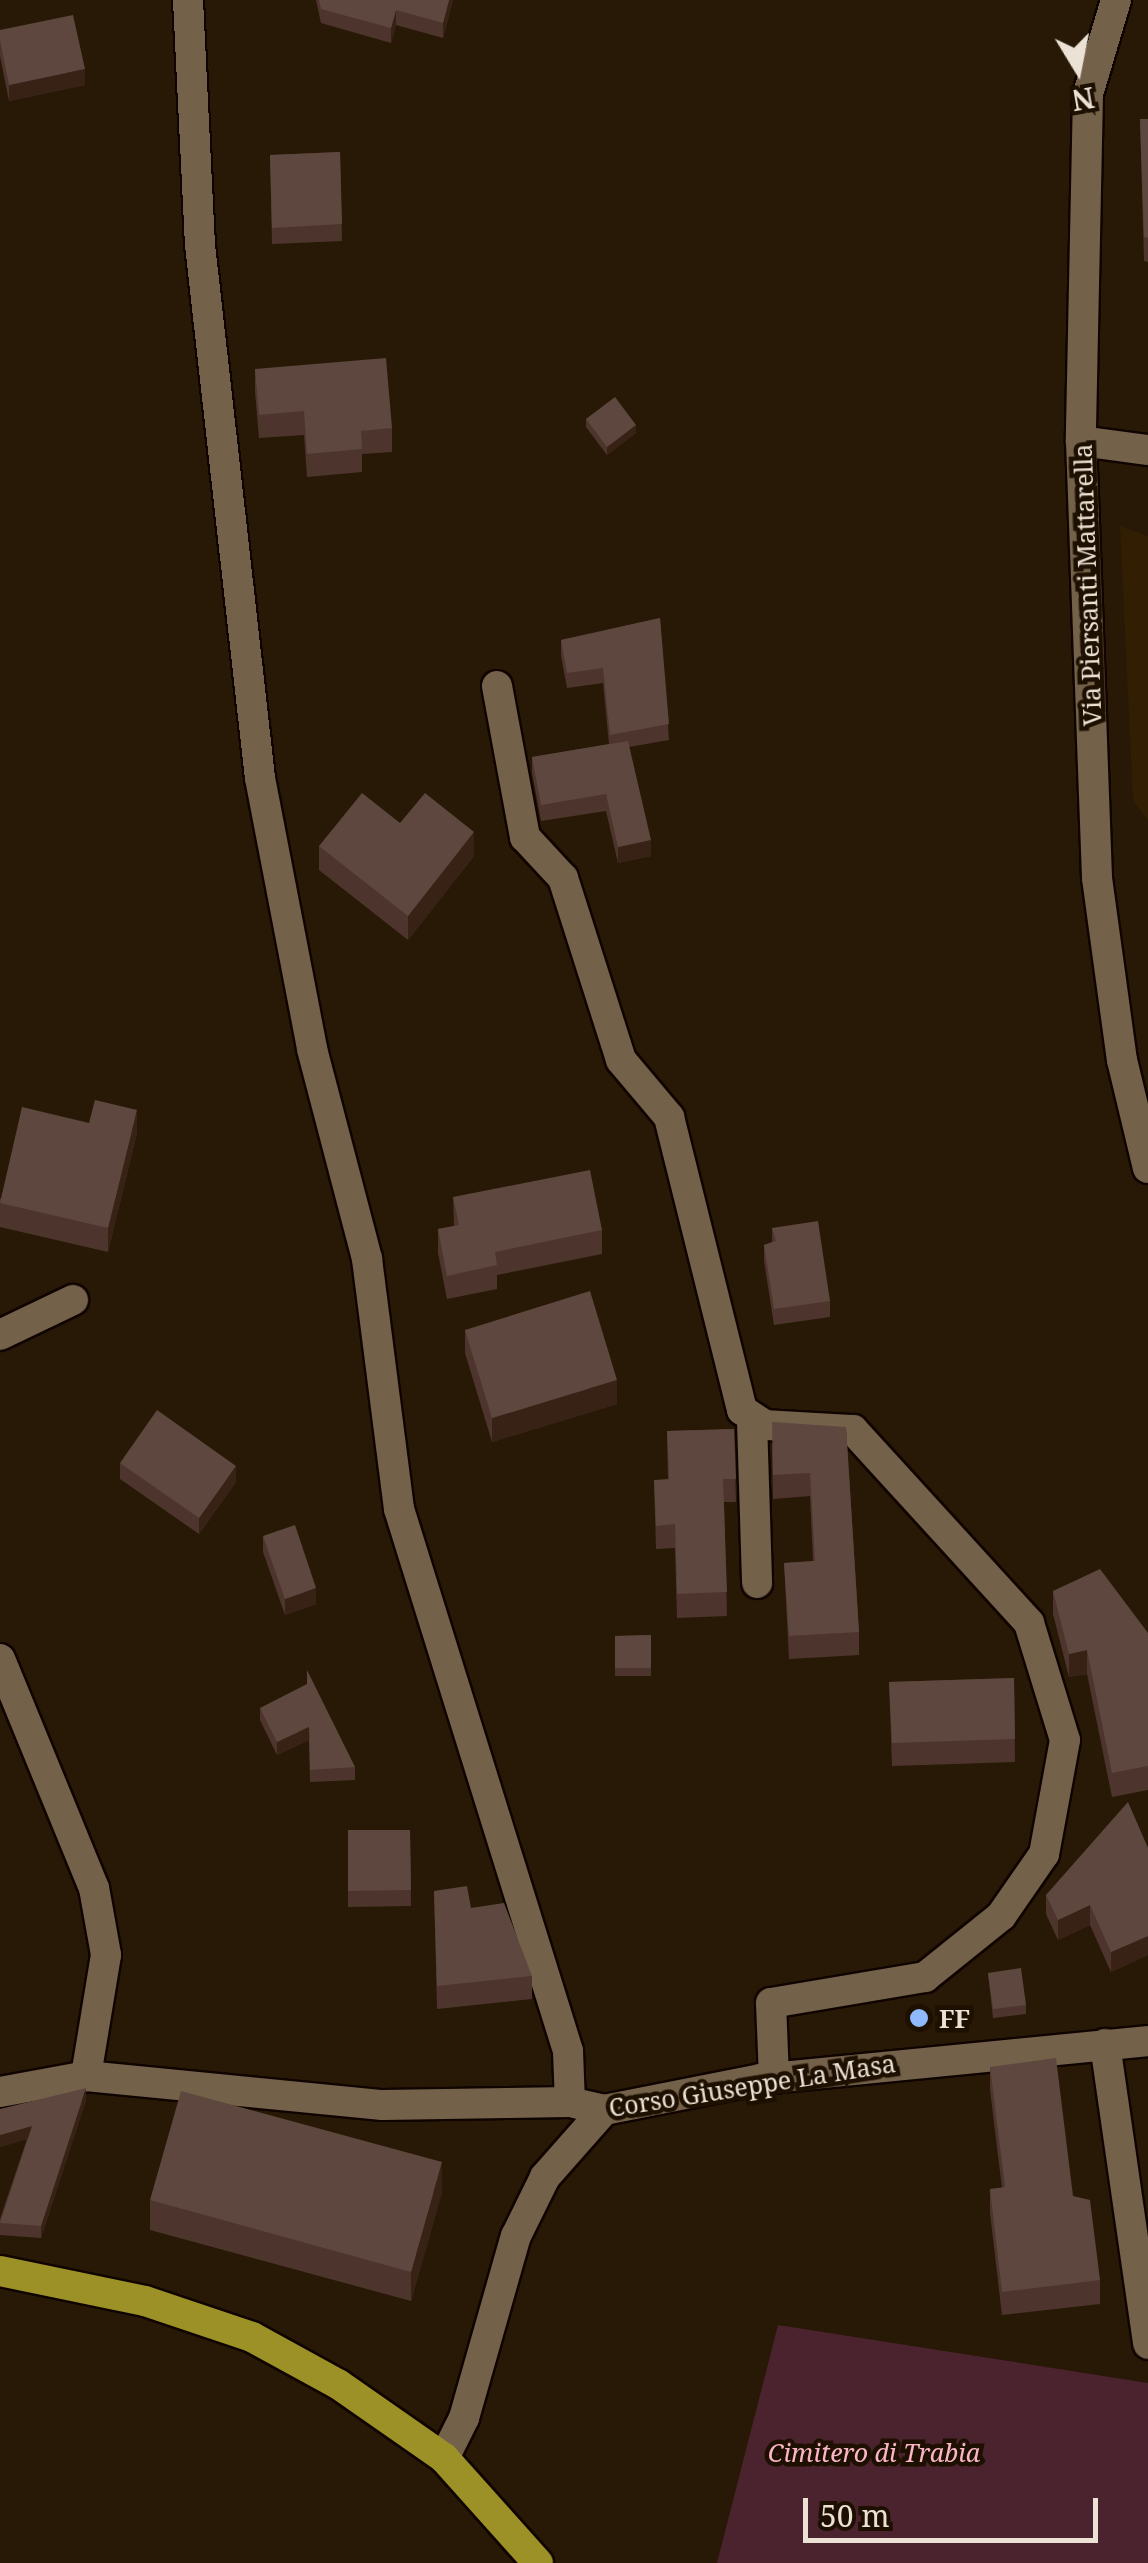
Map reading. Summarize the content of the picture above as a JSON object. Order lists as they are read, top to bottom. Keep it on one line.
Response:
{"streets":{"street":["Via Piersanti Mattarella","Corso Giuseppe La Masa"]},"parks":["Cimitero di Trabia"],"places":["FF"],"scale_bar":"50 m","north":"bottom"}
